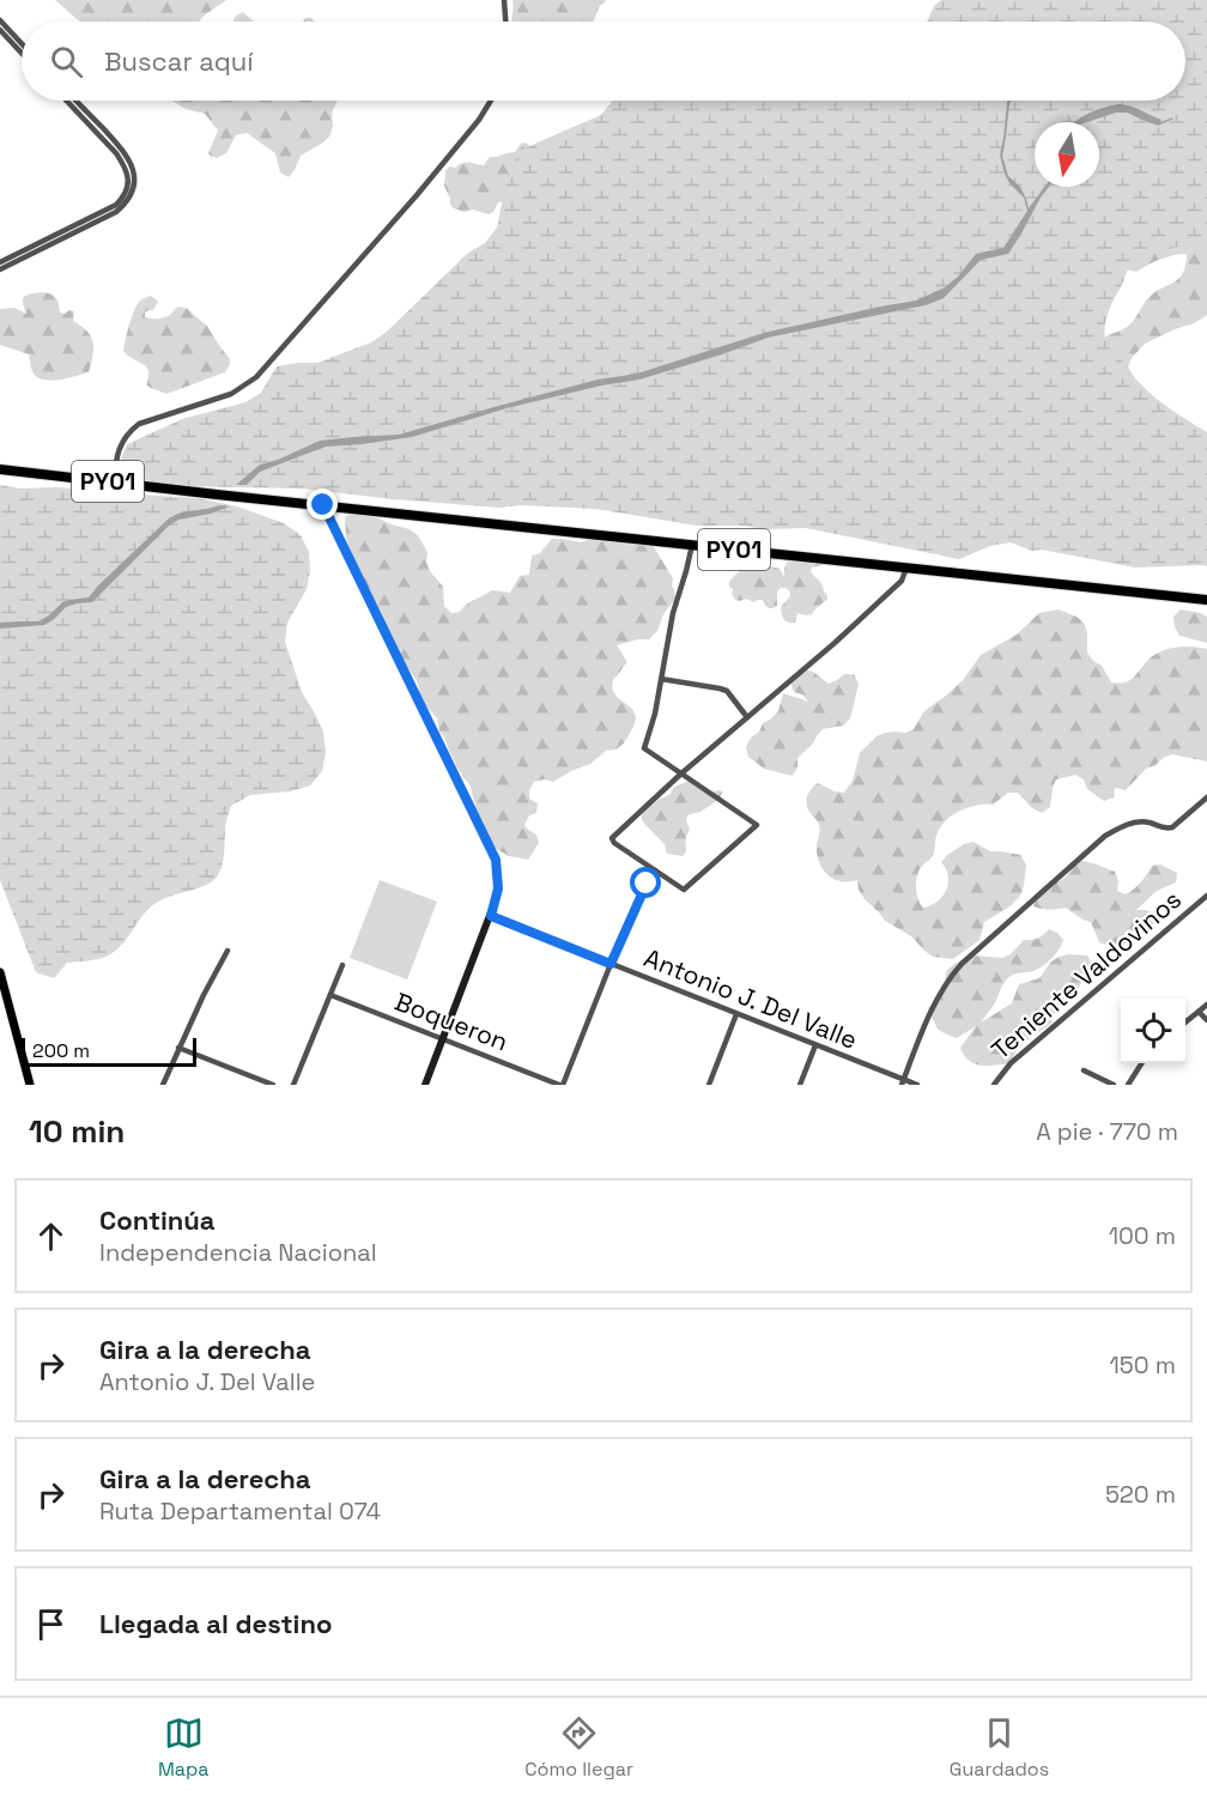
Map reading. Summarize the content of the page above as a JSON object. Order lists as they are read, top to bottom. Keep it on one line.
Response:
{"streets":{"highway":["PY01"],"street":["Teniente Valdovinos","Antonio J. Del Valle","Boqueron"]},"scale_bar":"200 m","north":"bottom","page":{"search":"Buscar aquí","scale":"200 m","heading":["10 min","A pie · 770 m"],"list":[["Continúa","Independencia Nacional","100 m"],["Gira a la derecha","Antonio J. Del Valle","150 m"],["Gira a la derecha","Ruta Departamental 074","520 m"],"Llegada al destino"],"nav":["Mapa","Cómo llegar","Guardados"]}}
